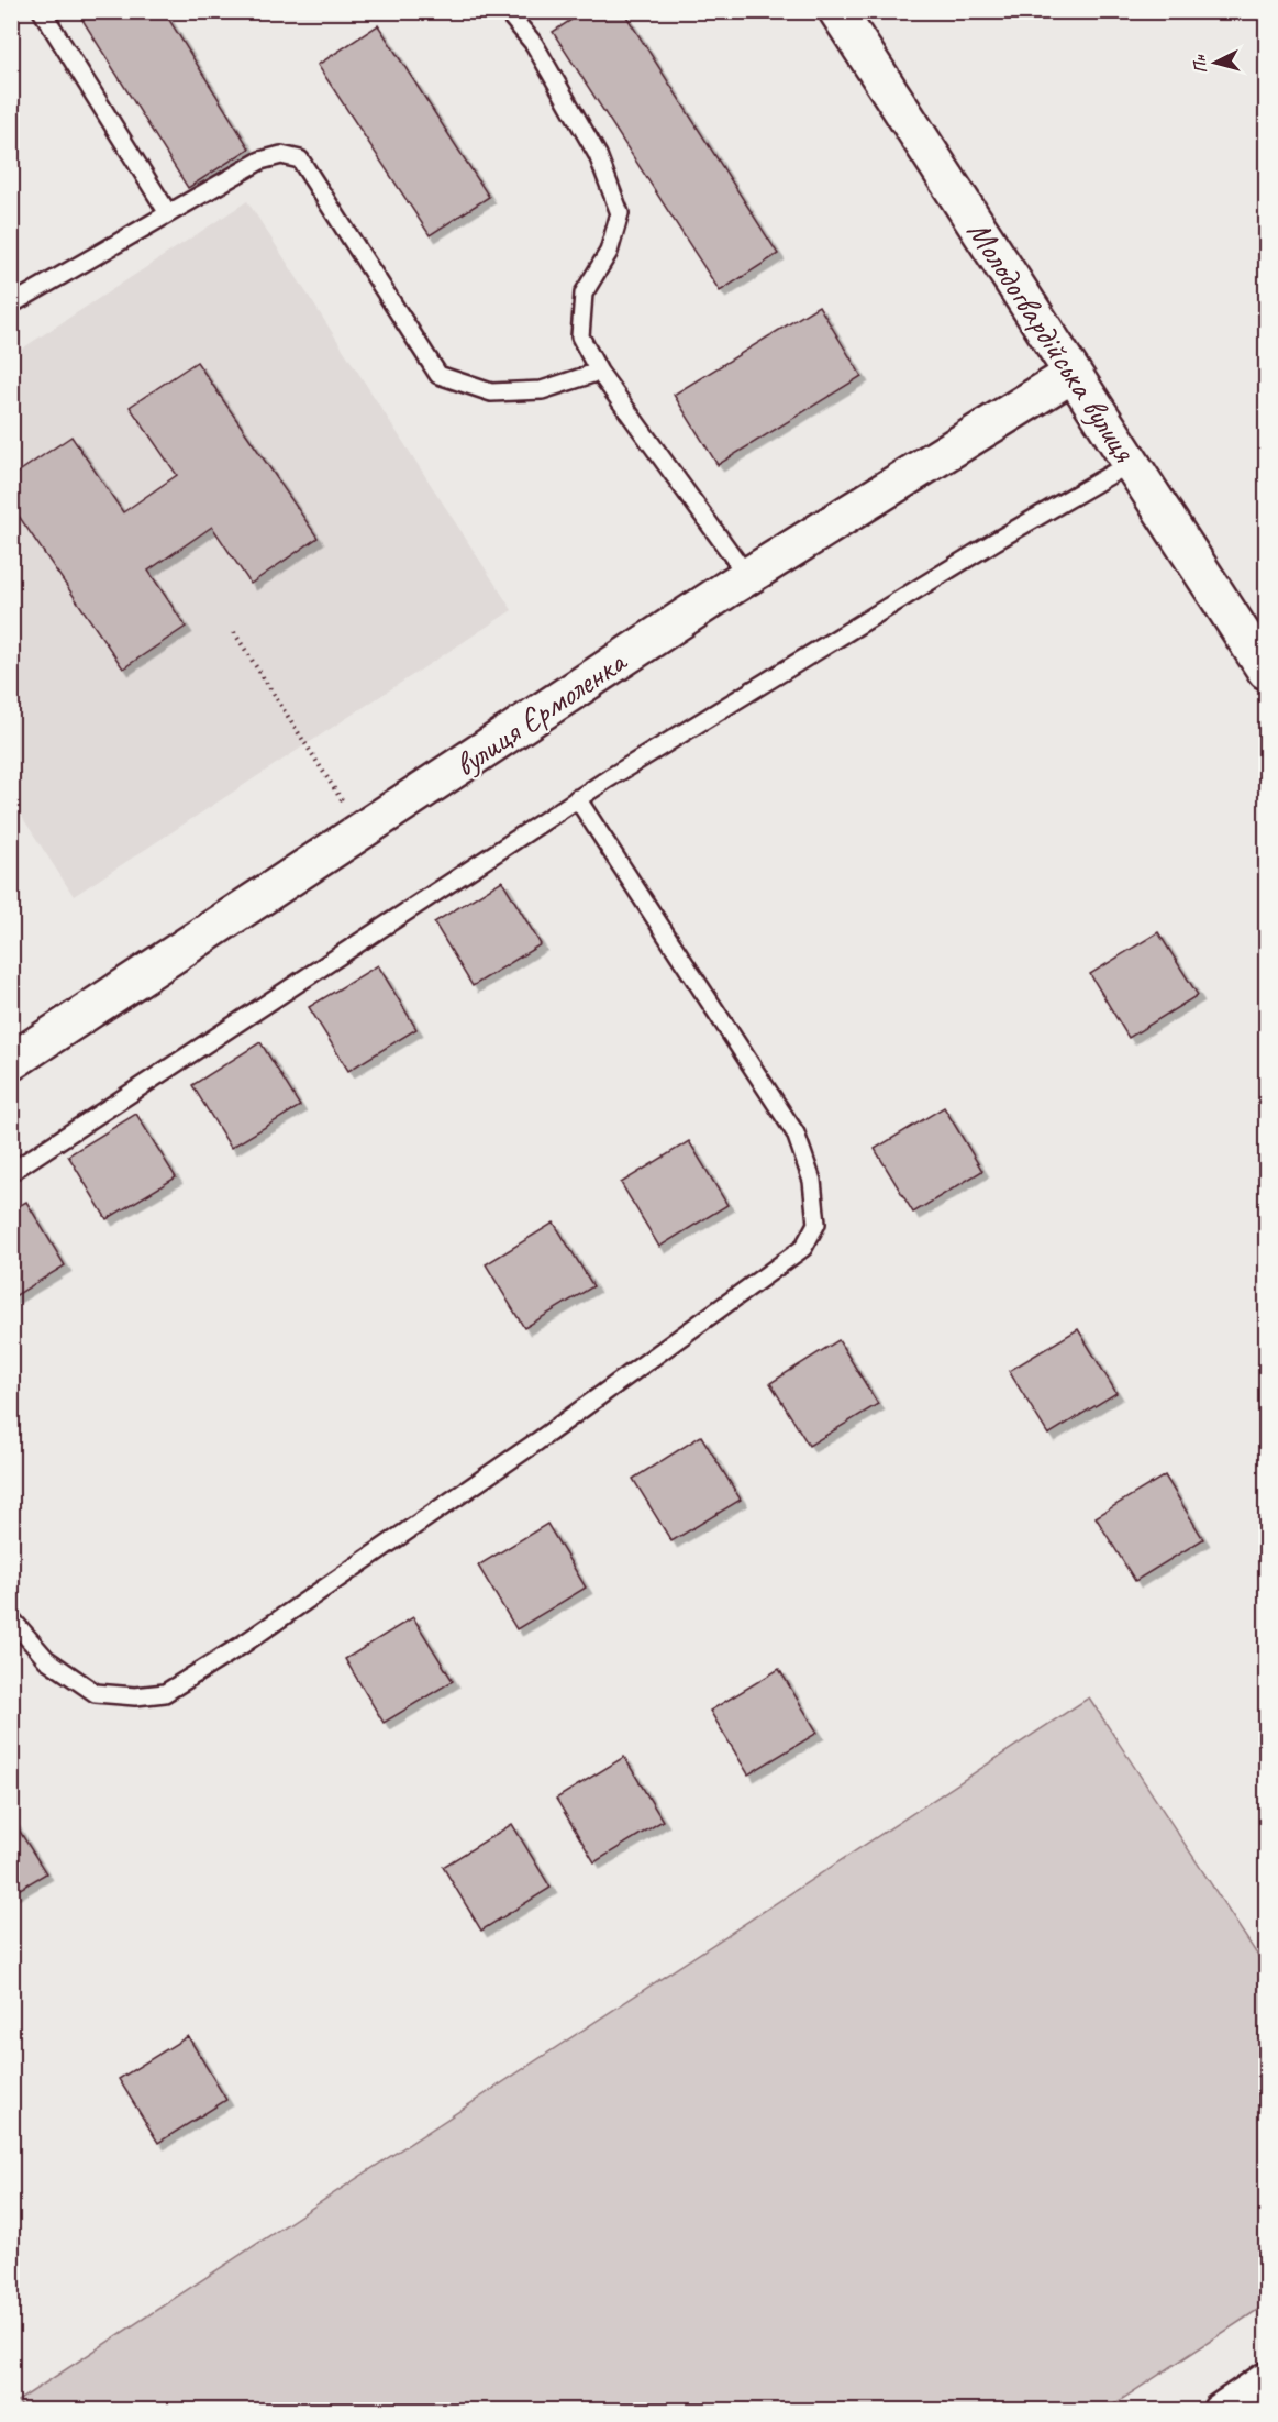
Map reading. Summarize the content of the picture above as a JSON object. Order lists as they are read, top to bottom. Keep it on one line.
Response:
{"streets":{"street":["Молодогвардійська вулиця","вулиця Єрмоленка"]},"crossings":[["Молодогвардійська вулиця","вулиця Єрмоленка"]],"north":"left"}
